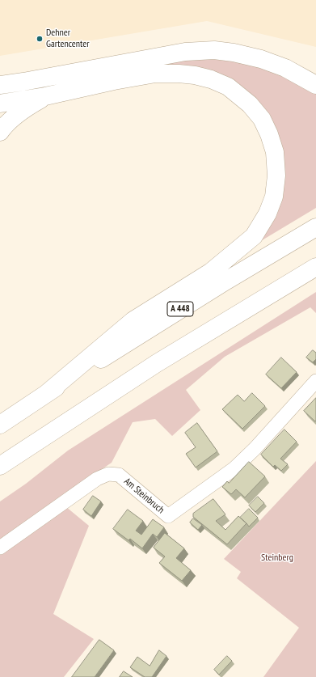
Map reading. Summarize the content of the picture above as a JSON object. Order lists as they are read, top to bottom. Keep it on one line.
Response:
{"streets":{"highway":["A 448"],"street":["Am Steinbruch"]},"parks":["Steinberg"],"places":["Dehner Gartencenter"]}
